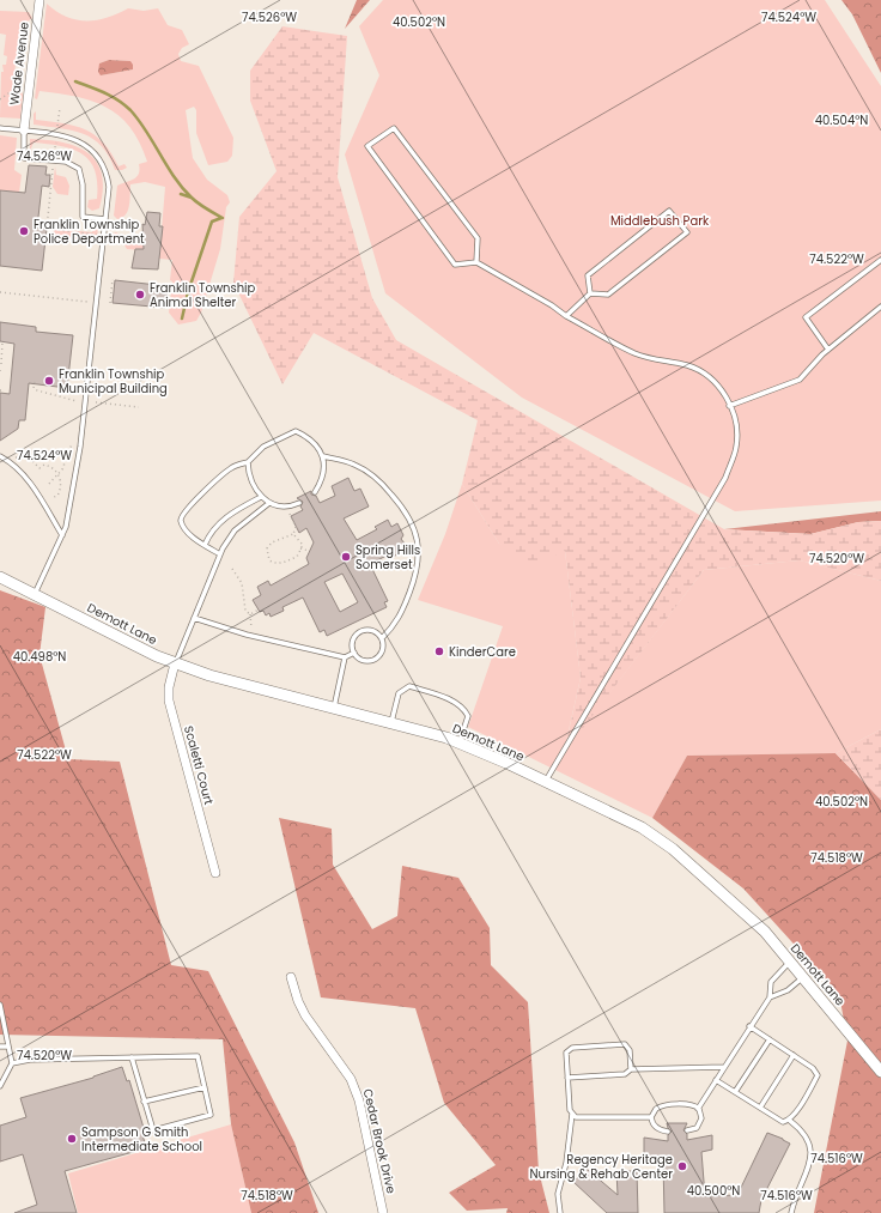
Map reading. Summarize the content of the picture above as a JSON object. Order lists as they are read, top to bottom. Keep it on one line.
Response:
{"streets":{"street":["Wade Avenue","Demott Lane","Scaletti Court","Cedar Brook Drive"]},"crossings":[["Demott Lane","Scaletti Court"]],"parks":["Middlebush Park"],"places":["Franklin Township Police Department","Franklin Township Animal Shelter","Franklin Township Municipal Building","Spring Hills Somerset","KinderCare","Sampson G Smith Intermediate School","Regency Heritage Nursing & Rehab Center"],"coordinates":["74.526°W","74.524°W","40.502°N","40.504°N","74.522°W","74.520°W","40.498°N","74.518°W","74.516°W","40.500°N"]}
